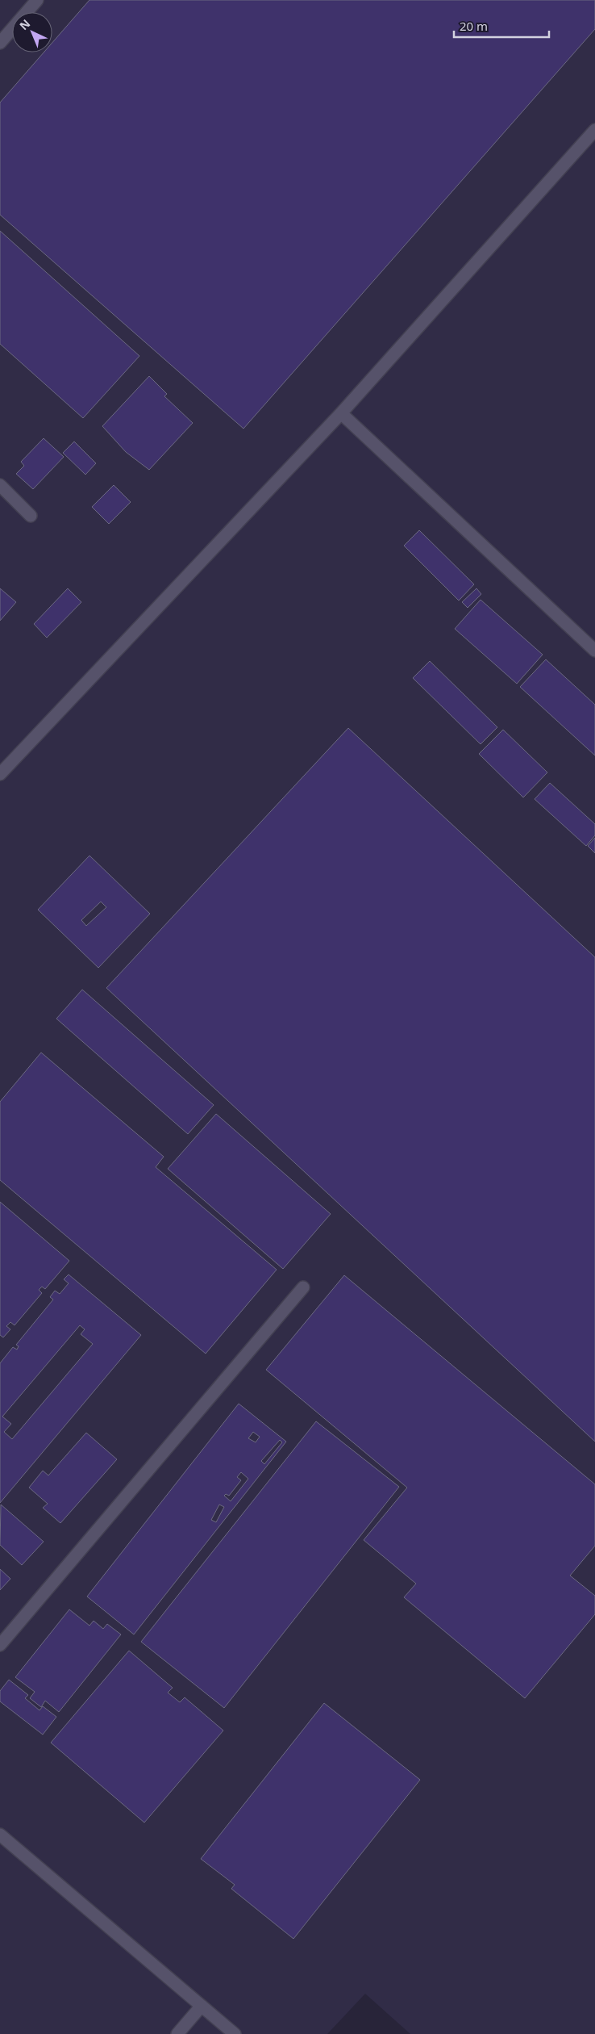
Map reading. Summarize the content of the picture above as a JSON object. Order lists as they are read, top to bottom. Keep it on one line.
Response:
{"scale_bar":"20 m","north":"top left"}
